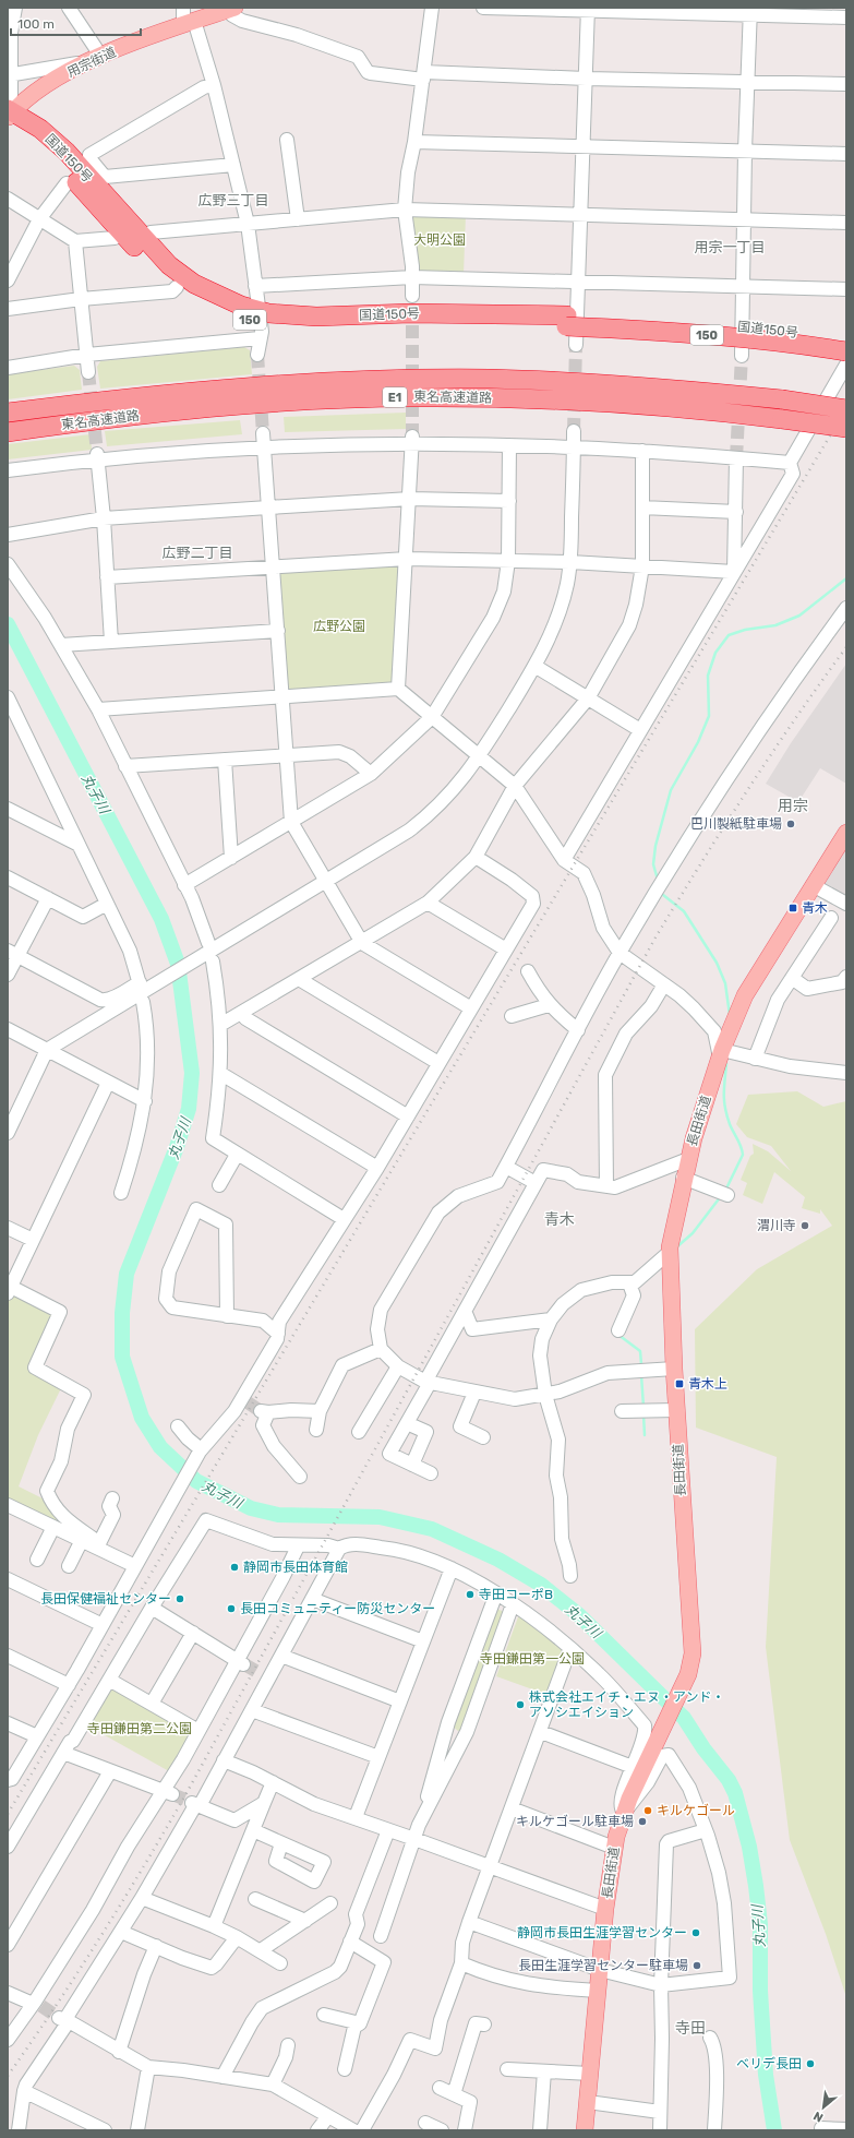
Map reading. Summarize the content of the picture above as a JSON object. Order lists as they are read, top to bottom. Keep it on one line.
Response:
{"streets":{"highway":["国道150号","150","E1","東名高速道路"],"main road":["用宗街道","長田街道"]},"crossings":[["用宗街道","国道150号"]],"districts":["広野三丁目","用宗一丁目","広野二丁目","用宗","青木","寺田"],"water":["丸子川"],"parks":["大明公園","広野公園","寺田鎌田第一公園","寺田鎌田第二公園"],"places":{"other":["巴川製紙駐車場","渭川寺","静岡市長田体育館","寺田コーポB","長田保健福祉センター","長田コミュニティー防災センター","株式会社エイチ・エヌ・アンド・ アソシエイション","キルケゴール","キルケゴール駐車場","静岡市長田生涯学習センター","長田生涯学習センター駐車場","ベリデ長田"],"transit":["青木","青木上"]},"scale_bar":"100 m","north":"bottom left"}
